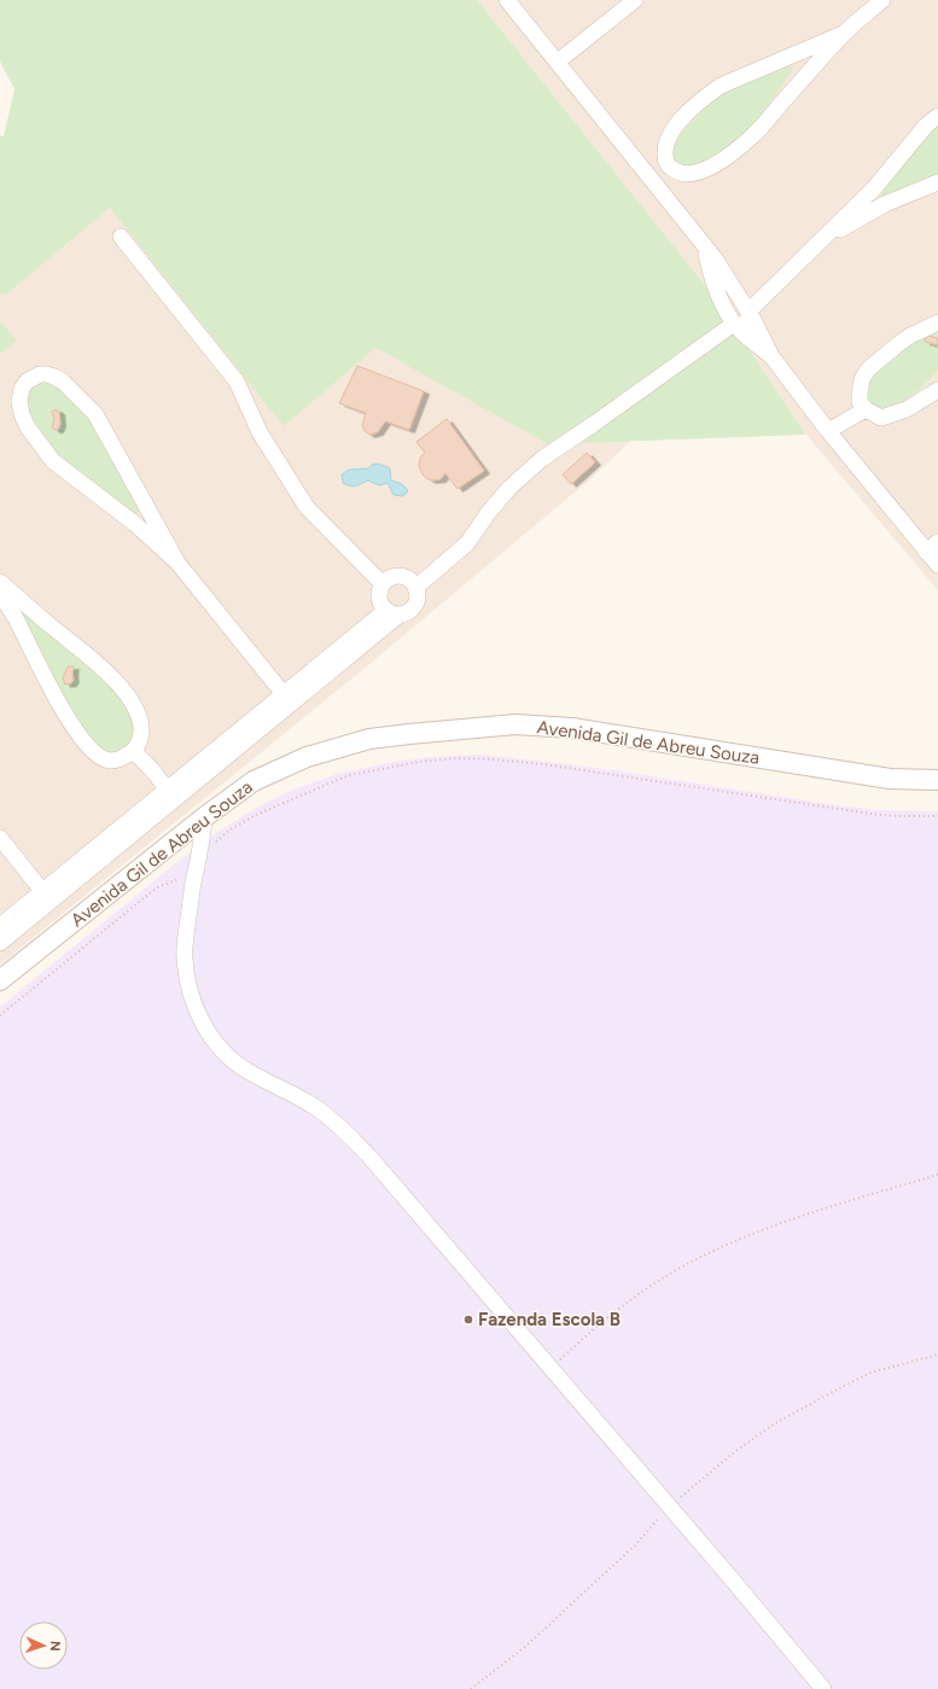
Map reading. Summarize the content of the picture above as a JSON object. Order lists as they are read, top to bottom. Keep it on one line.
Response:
{"streets":{"street":["Avenida Gil de Abreu Souza"]},"places":["Fazenda Escola B"],"north":"right"}
